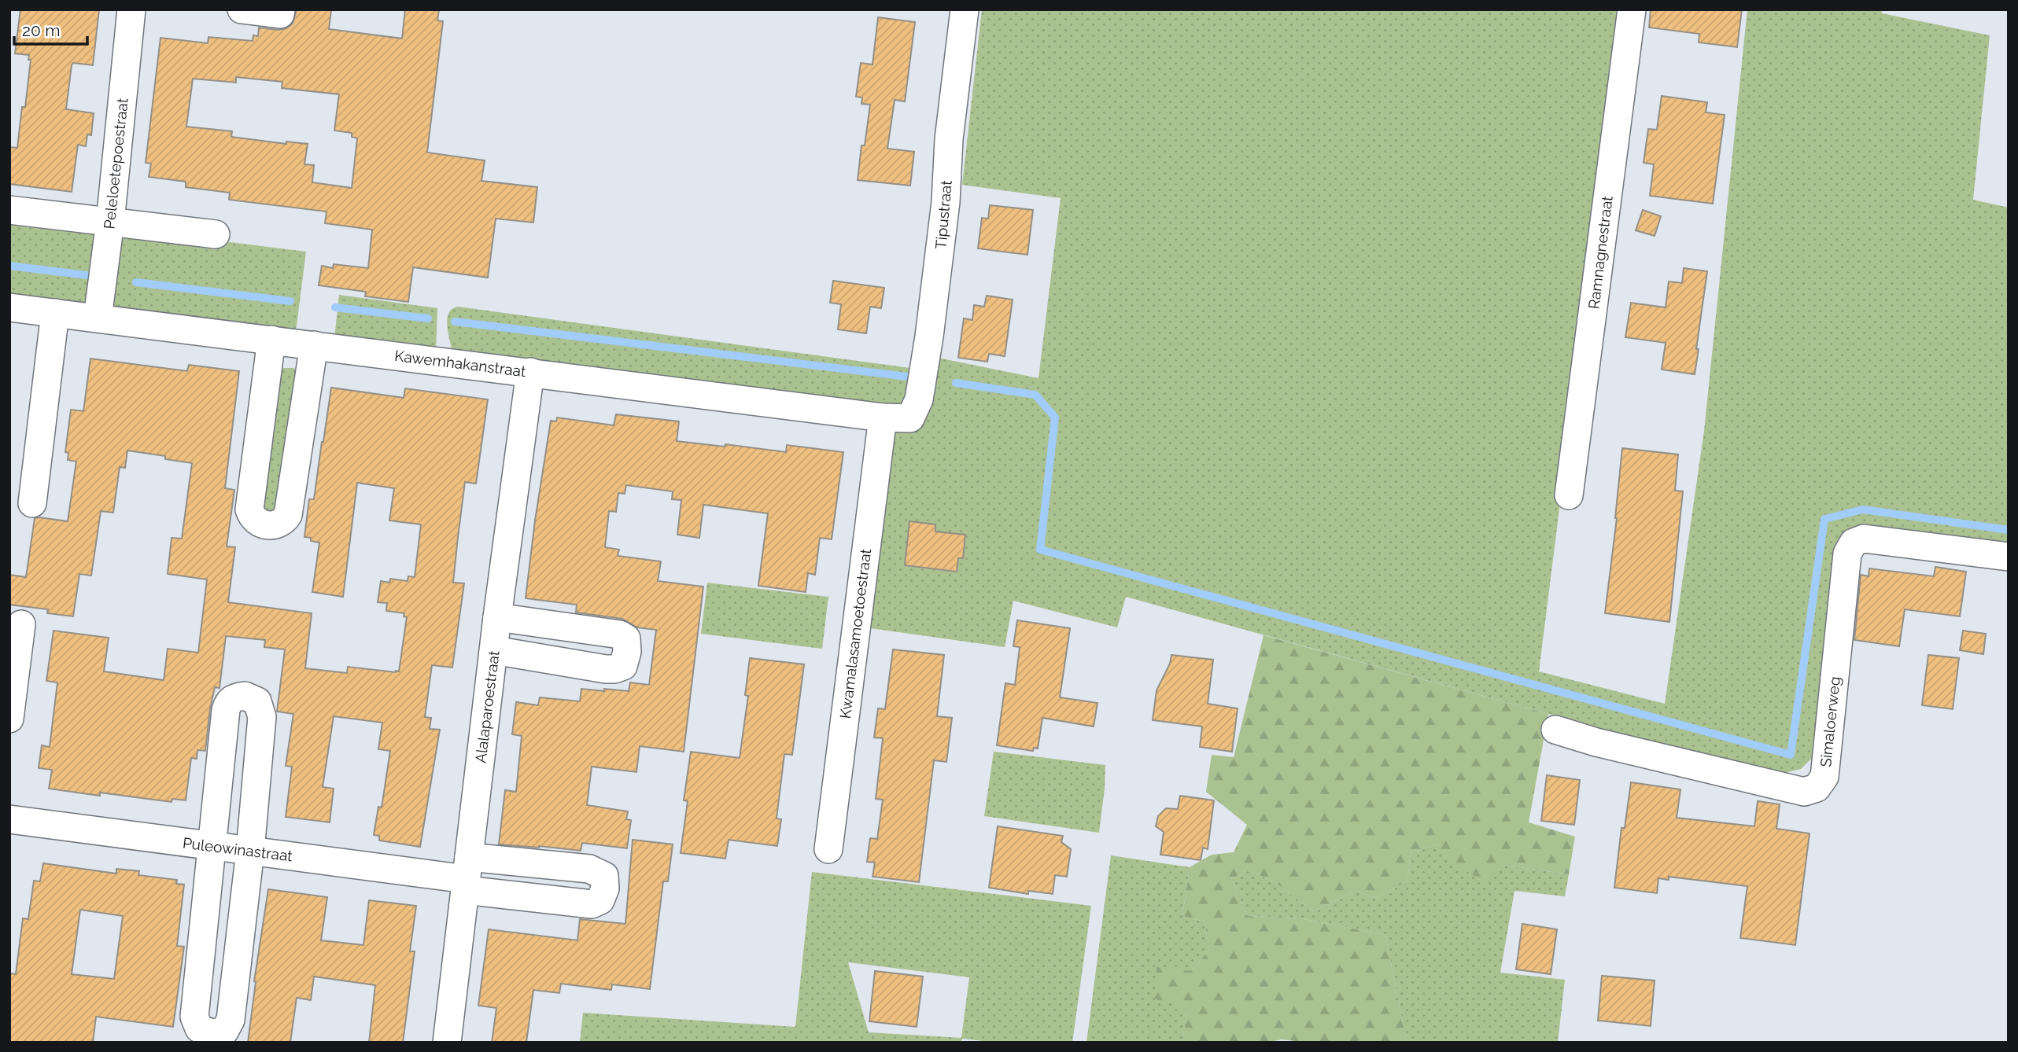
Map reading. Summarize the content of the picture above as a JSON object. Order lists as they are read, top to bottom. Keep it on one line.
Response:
{"streets":{"street":["Peleloetepoestraat","Tipustraat","Ramnagnestraat","Kawemhakanstraat","Kwamalasamoetoestraat","Alalaparoestraat","Simaloerweg","Puleowinastraat"]},"crossings":[["Peleloetepoestraat","Kawemhakanstraat"],["Tipustraat","Kawemhakanstraat"],["Kawemhakanstraat","Kwamalasamoetoestraat"],["Kawemhakanstraat","Alalaparoestraat"],["Alalaparoestraat","Puleowinastraat"]],"scale_bar":"20 m"}
